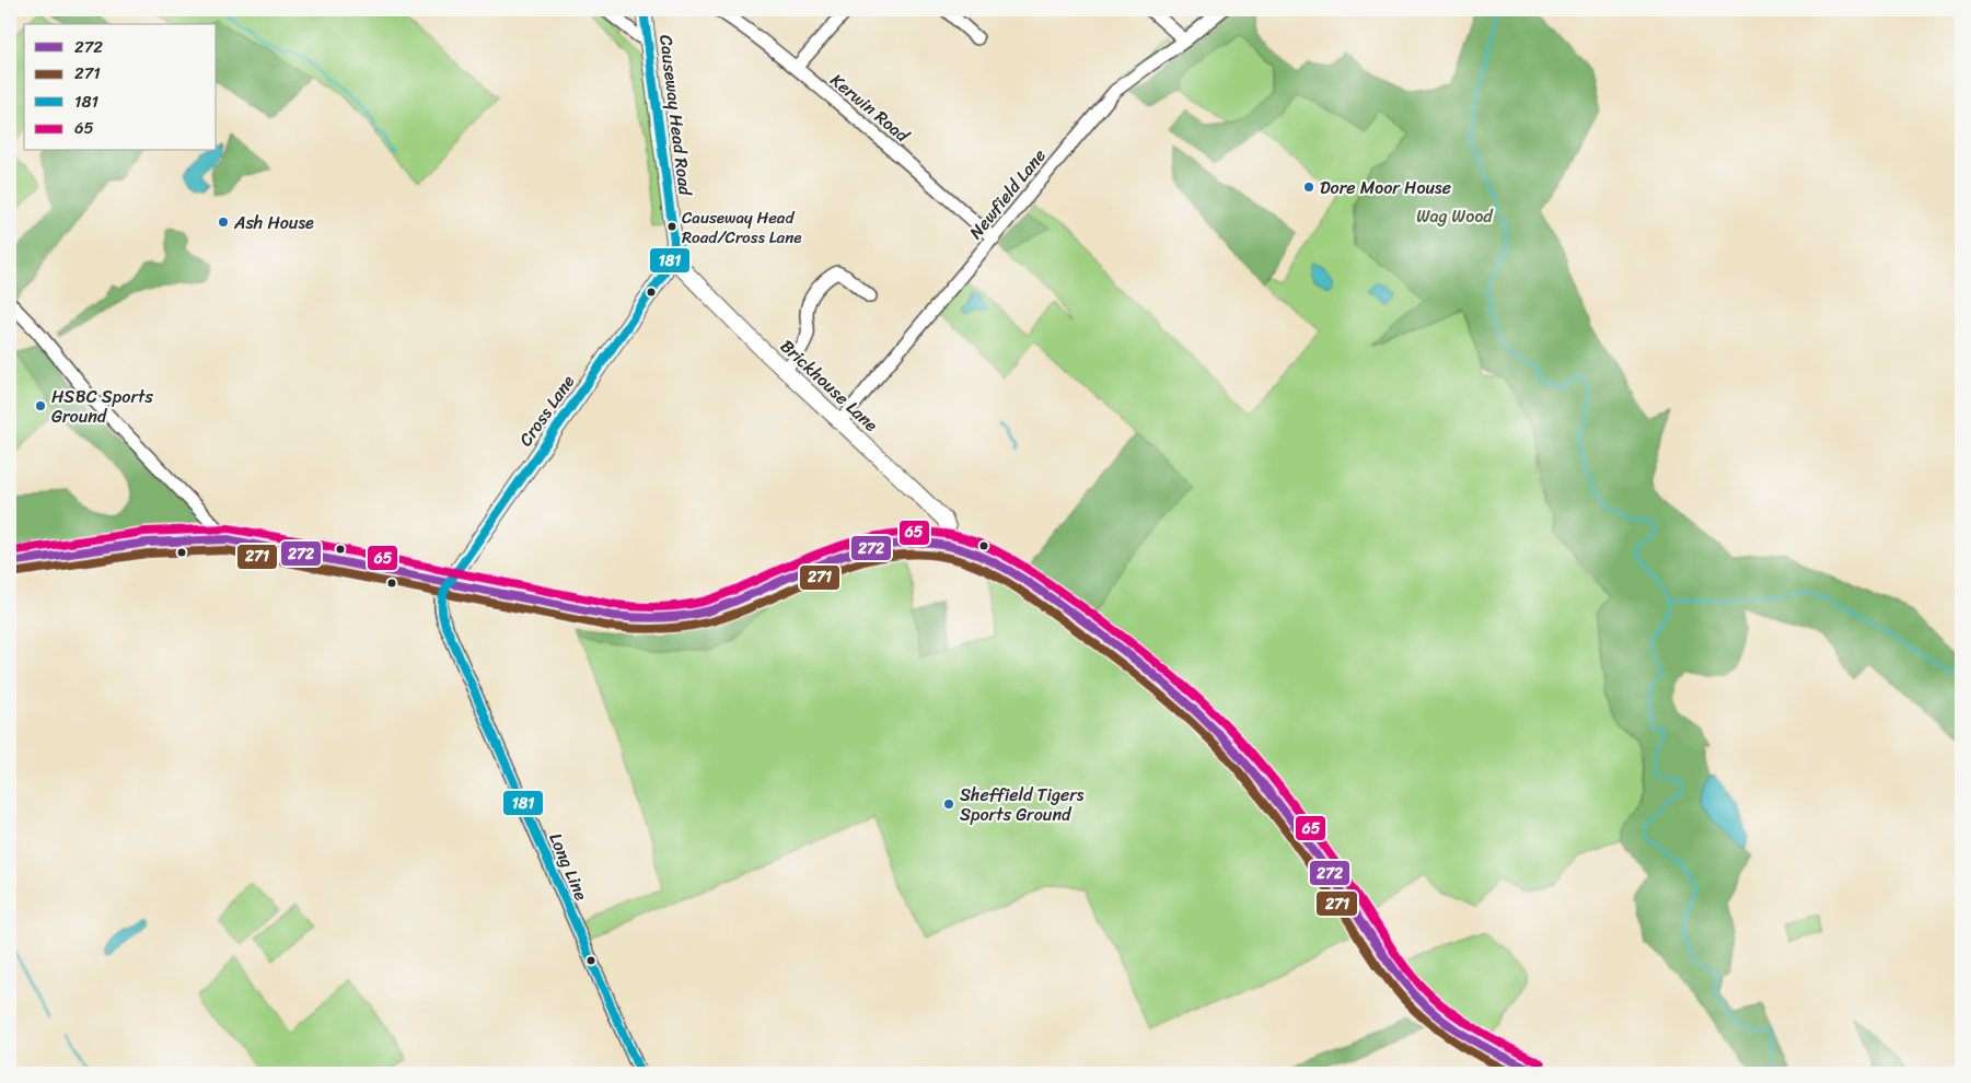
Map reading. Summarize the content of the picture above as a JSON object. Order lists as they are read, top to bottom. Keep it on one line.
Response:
{"streets":{"street":["Kerwin Road","Causeway Head Road","Newfield Lane","Brickhouse Lane","Cross Lane","Long Line"]},"crossings":[["Kerwin Road","Newfield Lane"],["Causeway Head Road","Brickhouse Lane"],["Causeway Head Road","Cross Lane"],["Newfield Lane","Brickhouse Lane"],["Brickhouse Lane","Cross Lane"],["Cross Lane","Long Line"]],"parks":["Wag Wood"],"places":["Dore Moor House","Ash House","Causeway Head Road/Cross Lane","HSBC Sports Ground","Sheffield Tigers Sports Ground"],"lines":["transit line 181","transit line 65","transit line 272","transit line 271"],"legend":["272","271","181","65"]}
